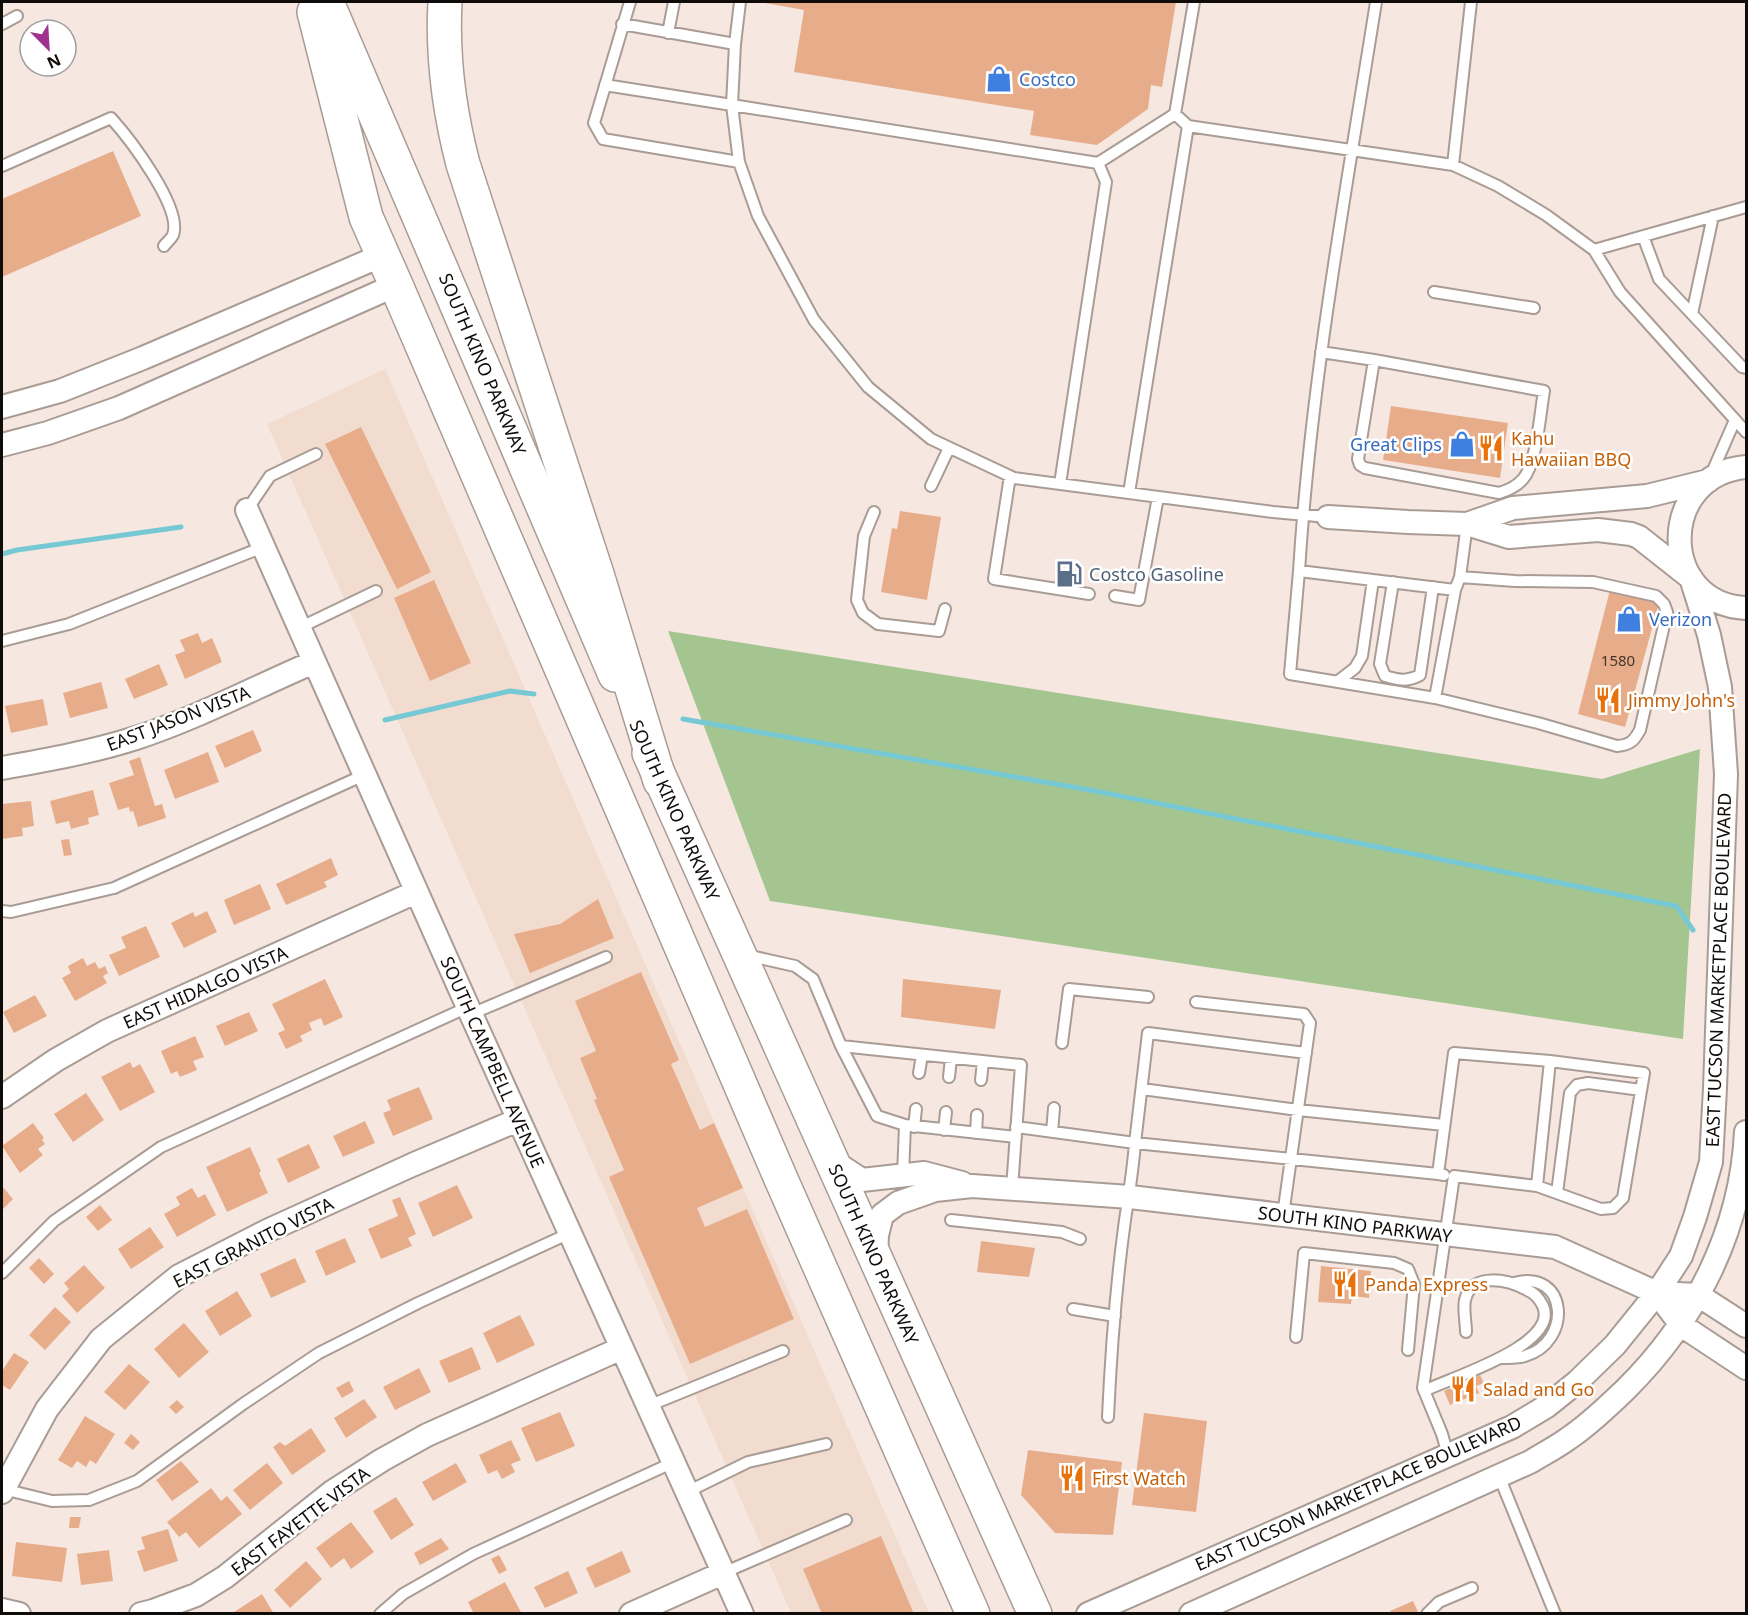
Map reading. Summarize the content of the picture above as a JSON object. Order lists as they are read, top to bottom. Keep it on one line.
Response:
{"streets":{"main road":["SOUTH KINO PARKWAY"],"street":["EAST JASON VISTA","EAST TUCSON MARKETPLACE BOULEVARD","EAST HIDALGO VISTA","SOUTH CAMPBELL AVENUE","EAST GRANITO VISTA","EAST FAYETTE VISTA"]},"crossings":[["SOUTH KINO PARKWAY","EAST TUCSON MARKETPLACE BOULEVARD"],["EAST JASON VISTA","SOUTH CAMPBELL AVENUE"],["EAST HIDALGO VISTA","SOUTH CAMPBELL AVENUE"],["SOUTH CAMPBELL AVENUE","EAST GRANITO VISTA"],["SOUTH CAMPBELL AVENUE","EAST FAYETTE VISTA"]],"places":{"shop":["Costco","Great Clips","Verizon"],"restaurant":["Kahu Hawaiian BBQ","Jimmy John's","Panda Express","Salad and Go","First Watch"],"fuel station":["Costco Gasoline"]},"house_numbers":["1580"],"north":"bottom right"}
